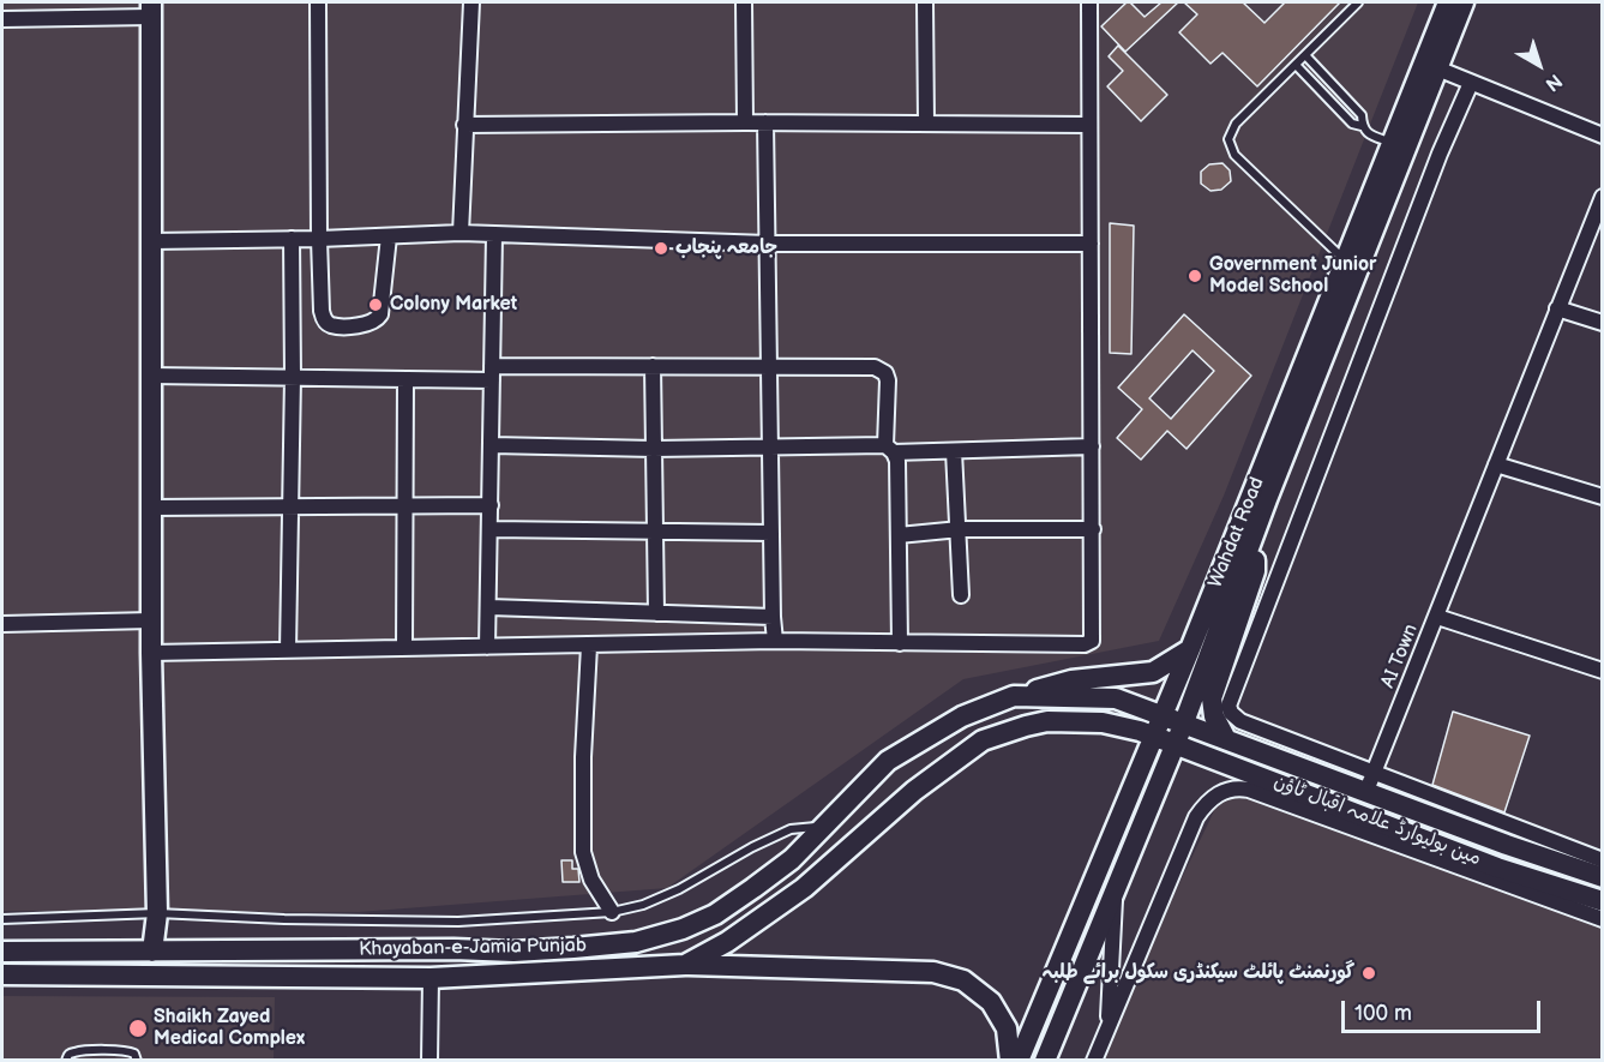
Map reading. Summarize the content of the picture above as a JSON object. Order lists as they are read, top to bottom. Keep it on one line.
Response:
{"streets":{"main road":["Wahdat Road","مین بولیوارڈ علامہ اقبال ٹاؤن","Khayaban-e-Jamia Punjab"],"street":["AI Town"]},"crossings":[["Wahdat Road","مین بولیوارڈ علامہ اقبال ٹاؤن"],["Wahdat Road","Khayaban-e-Jamia Punjab"],["AI Town","مین بولیوارڈ علامہ اقبال ٹاؤن"],["مین بولیوارڈ علامہ اقبال ٹاؤن","Khayaban-e-Jamia Punjab"]],"places":["جامعہ پنجاب","Government Junior Model School","Colony Market","گورنمنٹ پائلٹ سیکنڈری سکول برائے طلبہ","Shaikh Zayed Medical Complex"],"scale_bar":"100 m","north":"bottom right"}
